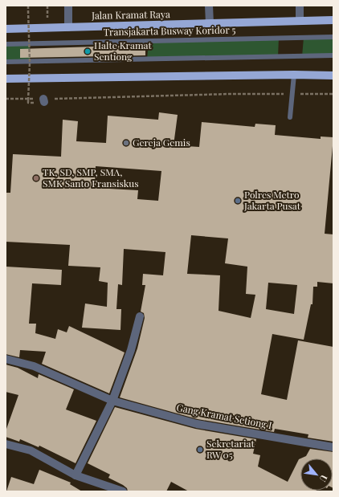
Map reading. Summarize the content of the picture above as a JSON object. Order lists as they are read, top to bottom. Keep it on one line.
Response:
{"streets":{"main road":["Jalan Kramat Raya"],"street":["Gang Kramat Setiong I"],"lane":["Transjakarta Busway Koridor 5"]},"places":["Halte Kramat Sentiong","Gereja Gemis","TK, SD, SMP, SMA, SMK Santo Fransiskus","Polres Metro Jakarta Pusat","Sekretariat RW 05"],"north":"bottom right"}
